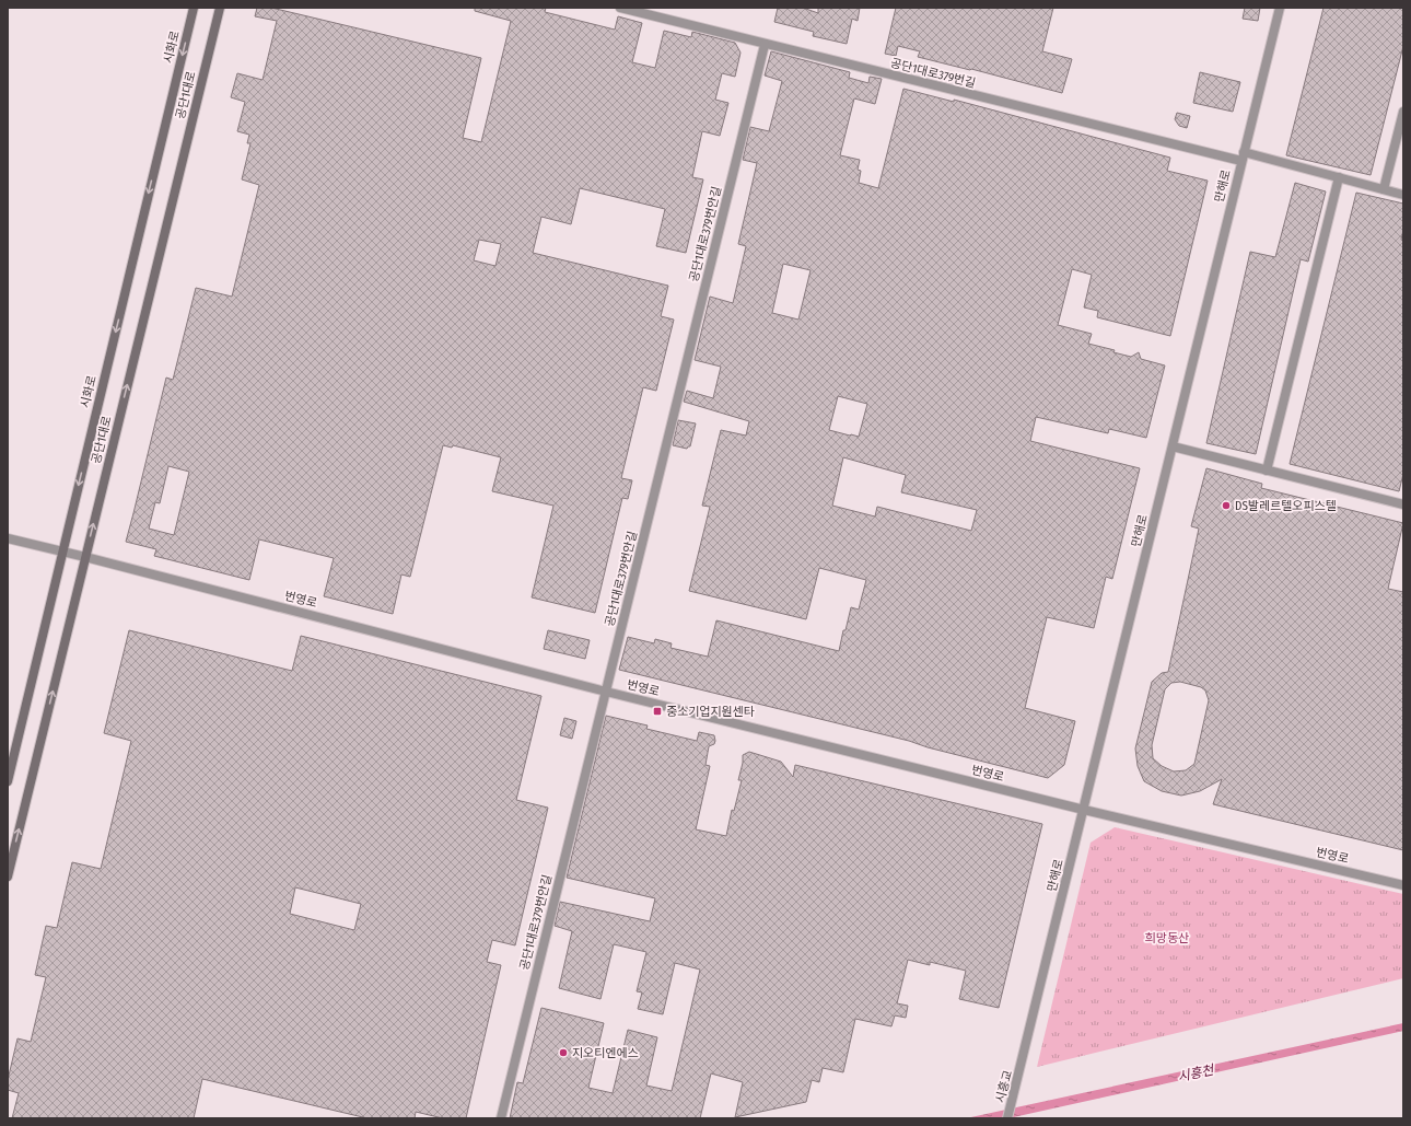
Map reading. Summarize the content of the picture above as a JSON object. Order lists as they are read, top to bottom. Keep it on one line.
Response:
{"streets":{"main road":["시화로","공단1대로"],"street":["공단1대로379번길","만해로","공단1대로379번안길","번영로","시흥교"]},"crossings":[["시화로","번영로"],["공단1대로379번길","만해로"],["공단1대로379번길","공단1대로379번안길"],["공단1대로","번영로"],["만해로","번영로"],["만해로","시흥교"],["공단1대로379번안길","번영로"]],"one_way":["시화로","공단1대로"],"water":["시흥천"],"parks":["희망동산"],"places":{"other":["DS발레르텔오피스텔","지오티엔에스"],"transit":["중소기업지원센타"]}}
